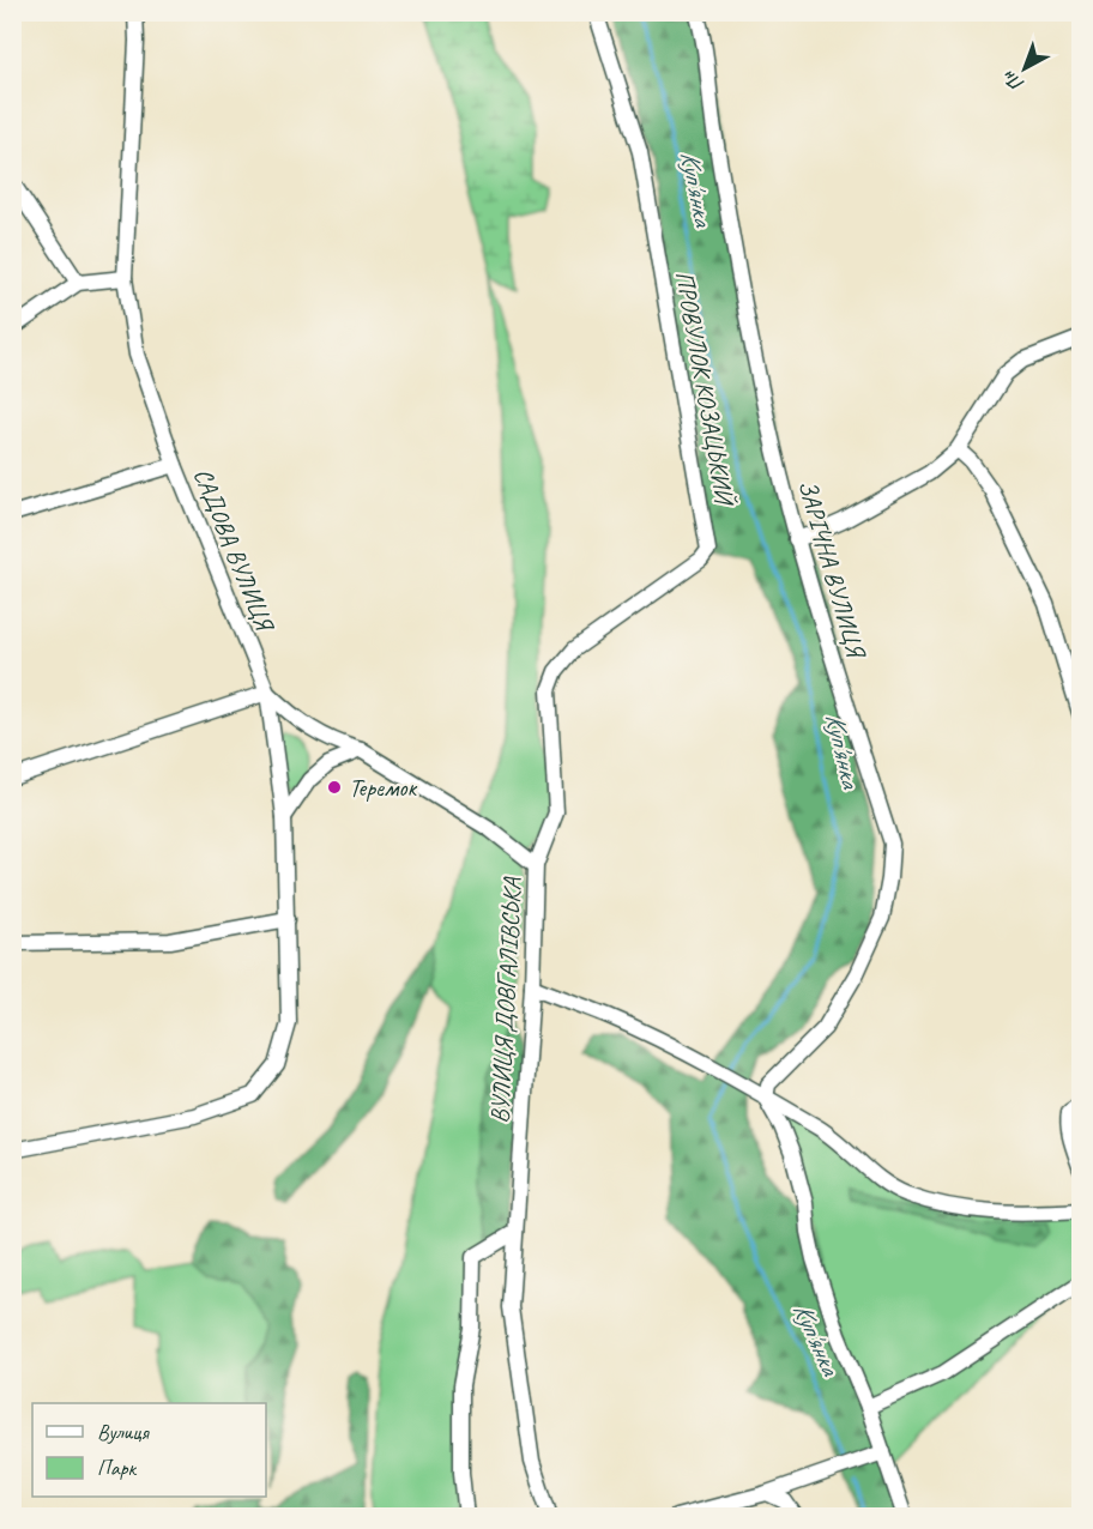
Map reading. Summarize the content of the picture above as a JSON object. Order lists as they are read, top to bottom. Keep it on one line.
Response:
{"streets":{"street":["ПРОВУЛОК КОЗАЦЬКИЙ","САДОВА ВУЛИЦЯ","ЗАРІЧНА ВУЛИЦЯ","ВУЛИЦЯ ДОВГАЛІВСЬКА"]},"crossings":[["ПРОВУЛОК КОЗАЦЬКИЙ","ВУЛИЦЯ ДОВГАЛІВСЬКА"]],"water":["Куп'янка"],"places":["Теремок"],"legend":["Вулиця","Парк"],"north":"bottom left"}
